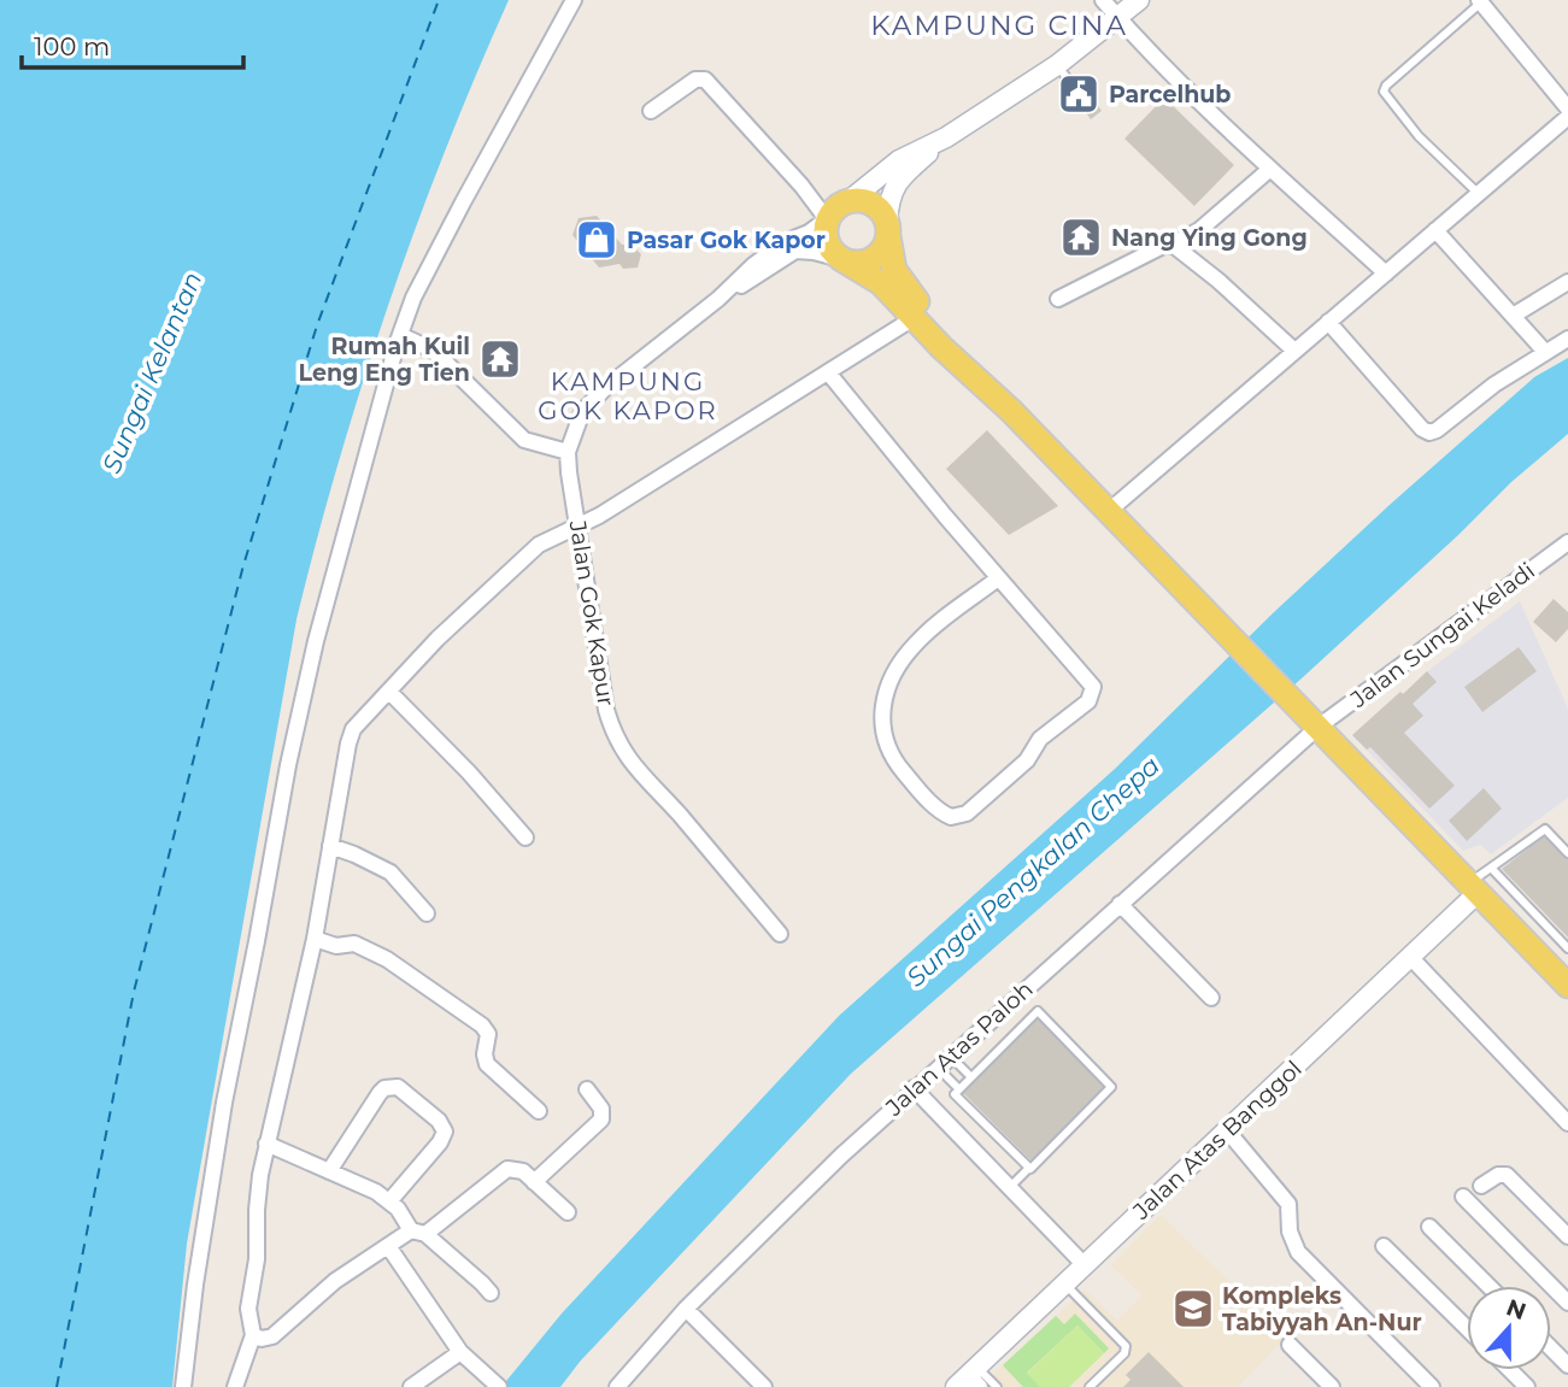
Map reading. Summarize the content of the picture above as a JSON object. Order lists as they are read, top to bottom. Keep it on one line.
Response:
{"streets":{"main road":["Jalan Atas Banggol"],"street":["Jalan Gok Kapur","Jalan Sungai Keladi","Jalan Atas Paloh"]},"crossings":[["Jalan Sungai Keladi","Jalan Atas Paloh"]],"districts":["KAMPUNG CINA","KAMPUNG GOK KAPOR"],"water":["Sungai Kelantan","Sungai Pengkalan Chepa"],"places":{"public building":["Parcelhub"],"temple":["Nang Ying Gong","Rumah Kuil Leng Eng Tien"],"shop":["Pasar Gok Kapor"],"school or university":["Kompleks Tabiyyah An-Nur"]},"scale_bar":"100 m","north":"top"}
